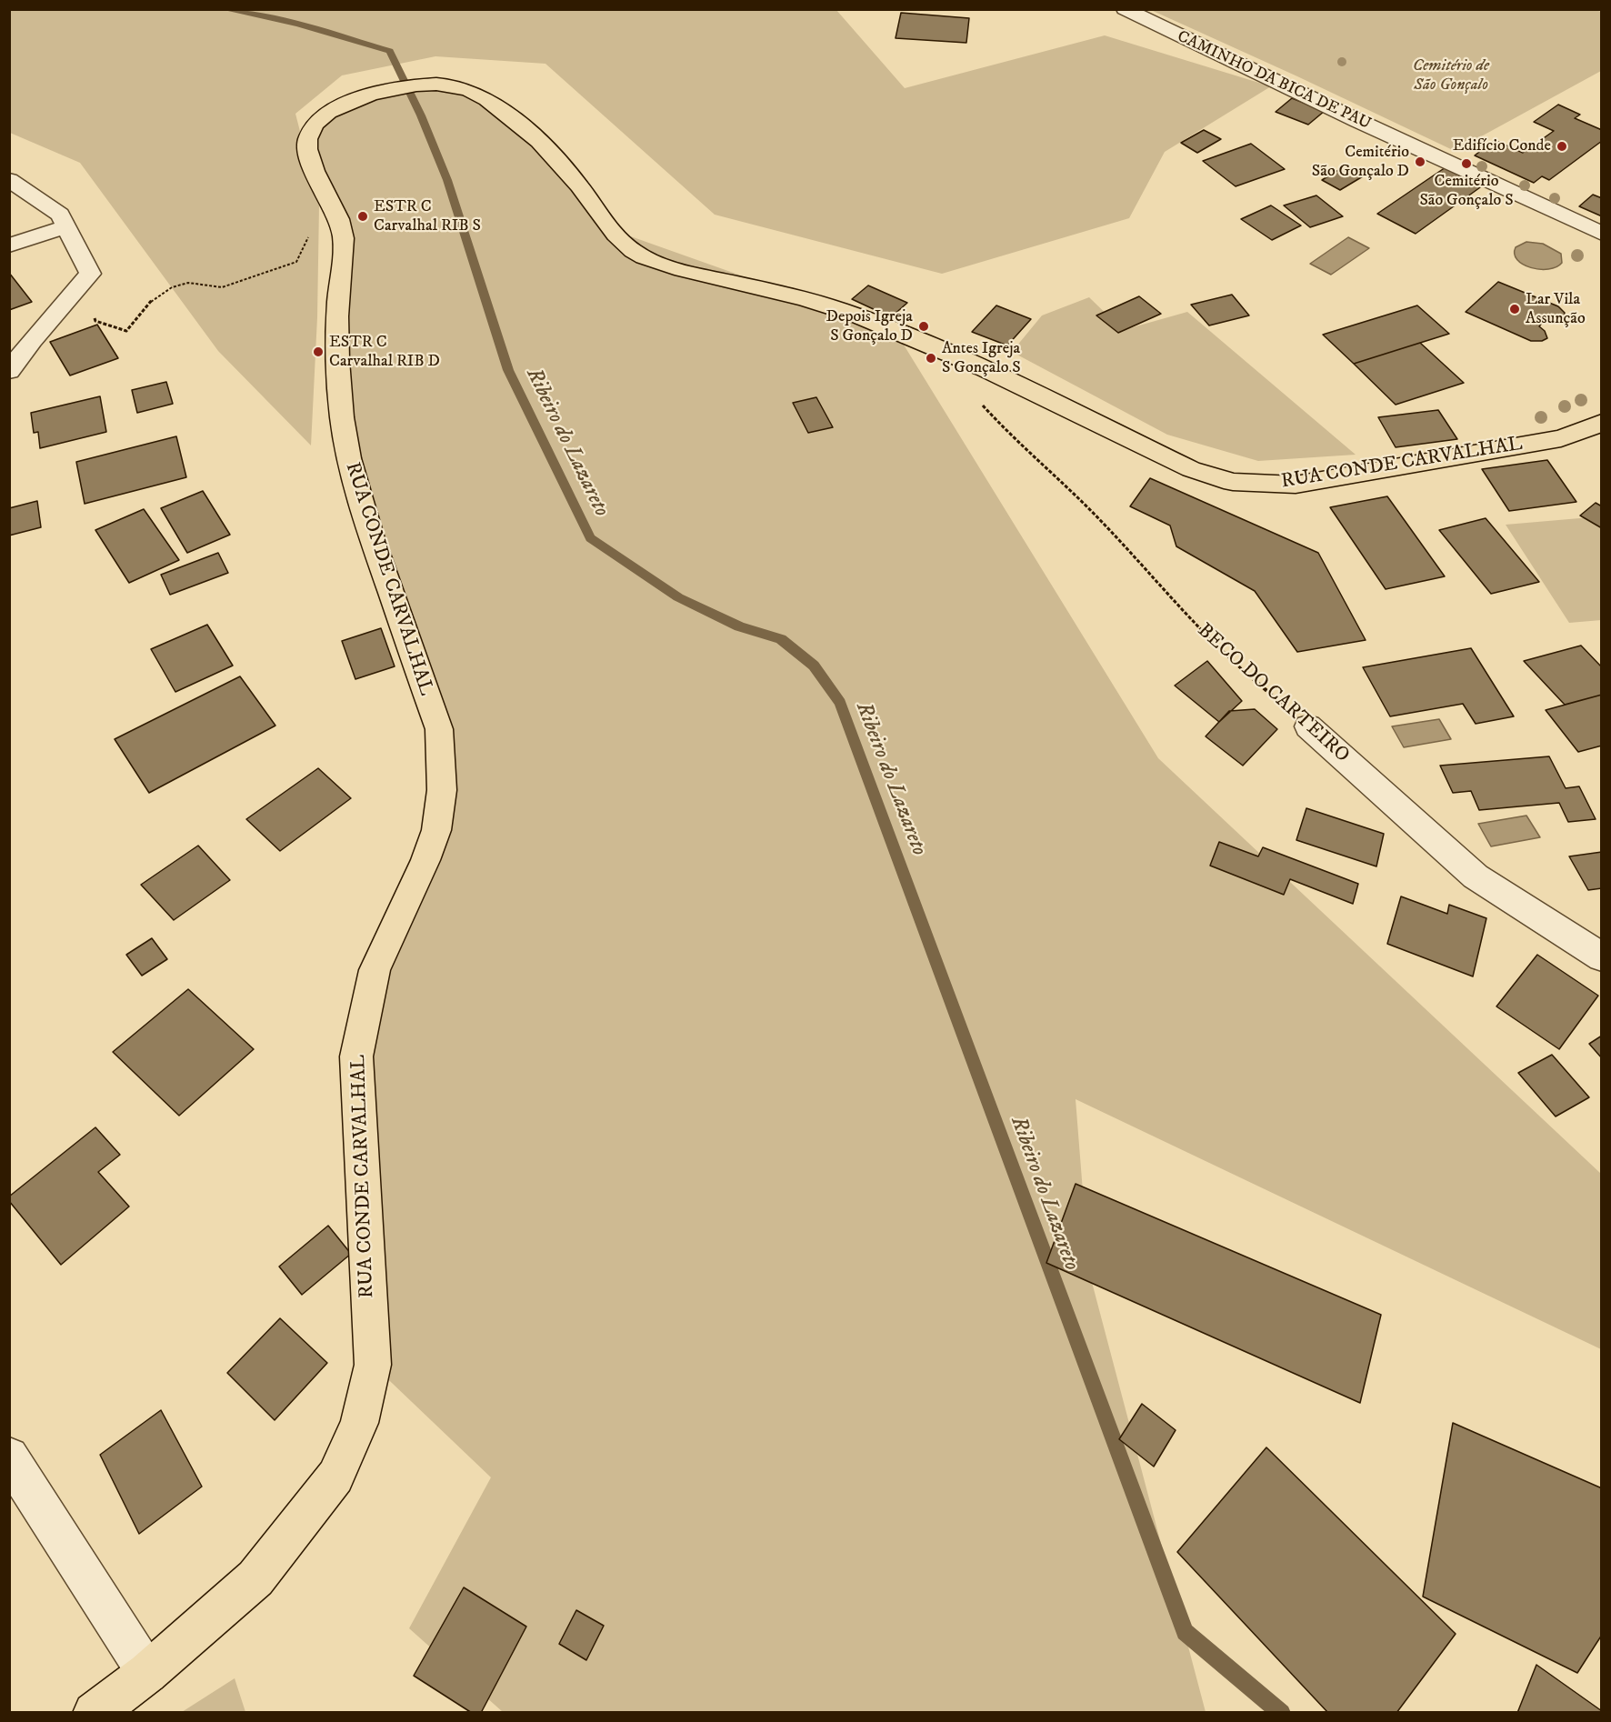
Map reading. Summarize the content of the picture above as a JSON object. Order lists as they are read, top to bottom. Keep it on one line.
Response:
{"streets":{"main road":["RUA CONDE CARVALHAL"],"street":["CAMINHO DA BICA DE PAU","BECO DO CARTEIRO"]},"water":["Ribeiro do Lazareto"],"parks":["Cemitério de São Gonçalo"],"places":["Edifício Conde","Cemitério São Gonçalo D","Cemitério São Gonçalo S","ESTR C Carvalhal RIB S","Lar Vila Assunção","Depois Igreja S Gonçalo D","ESTR C Carvalhal RIB D","Antes Igreja S Gonçalo S"]}
